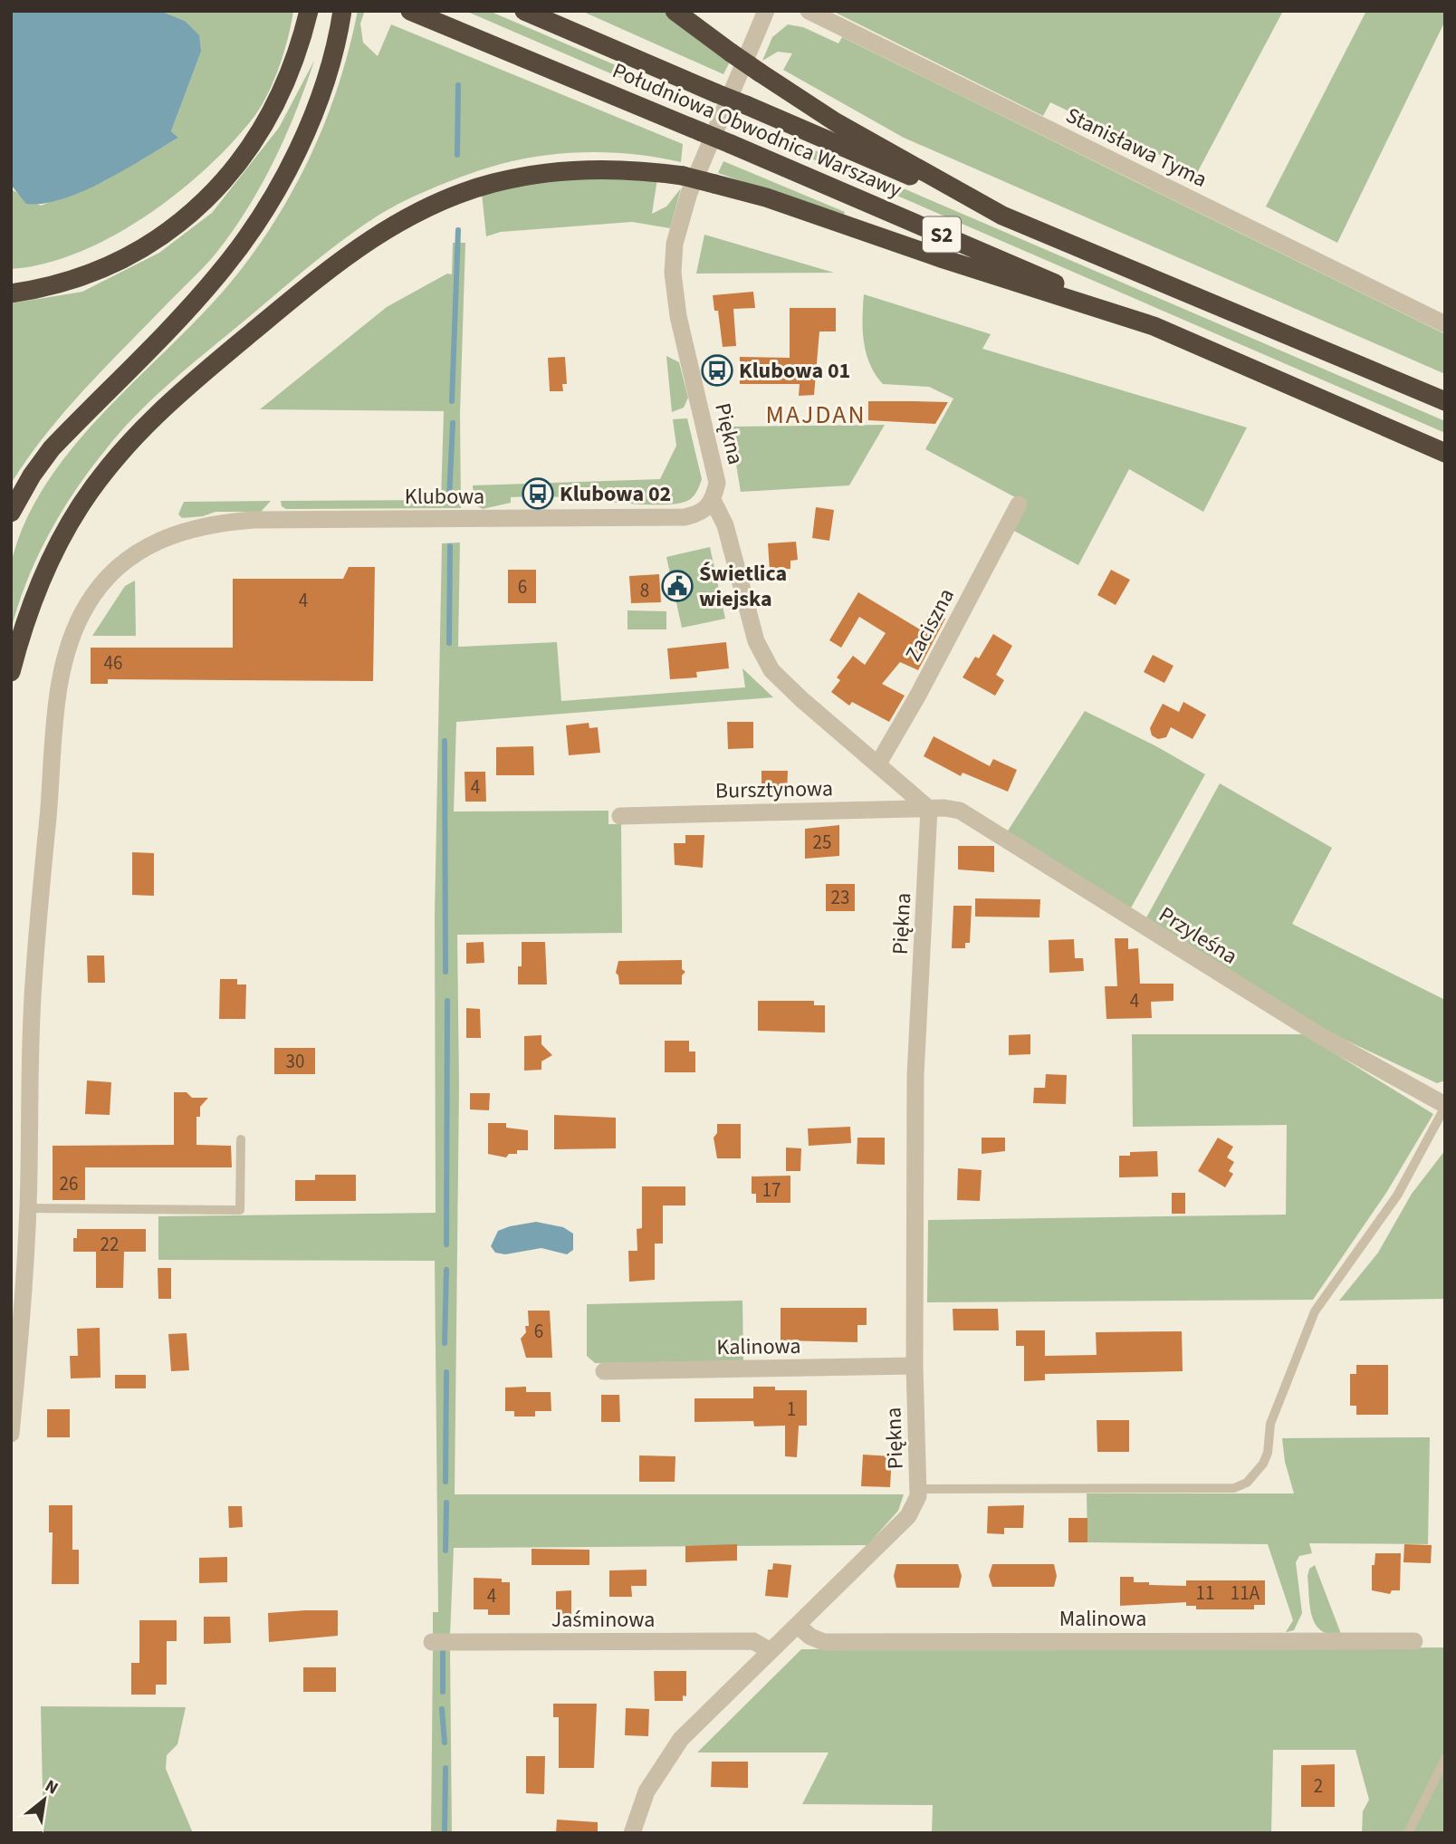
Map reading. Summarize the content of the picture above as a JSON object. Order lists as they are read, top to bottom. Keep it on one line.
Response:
{"streets":{"highway":["Południowa Obwodnica Warszawy","S2"],"street":["Stanisława Tyma","Piękna","Klubowa","Zaciszna","Bursztynowa","Przyleśna","Kalinowa","Malinowa","Jaśminowa"]},"crossings":[["Południowa Obwodnica Warszawy","S2"],["Piękna","Klubowa"],["Piękna","Zaciszna"],["Piękna","Bursztynowa"],["Piękna","Przyleśna"],["Piękna","Kalinowa"],["Piękna","Malinowa"],["Piękna","Jaśminowa"],["Bursztynowa","Przyleśna"]],"districts":["MAJDAN"],"places":{"bus stop":["Klubowa 01","Klubowa 02"],"public building":["Świetlica wiejska"]},"house_numbers":["6","8","4","46","4","25","23","4","30","26","17","22","6","1","11","11A","4","2"],"north":"top right"}
